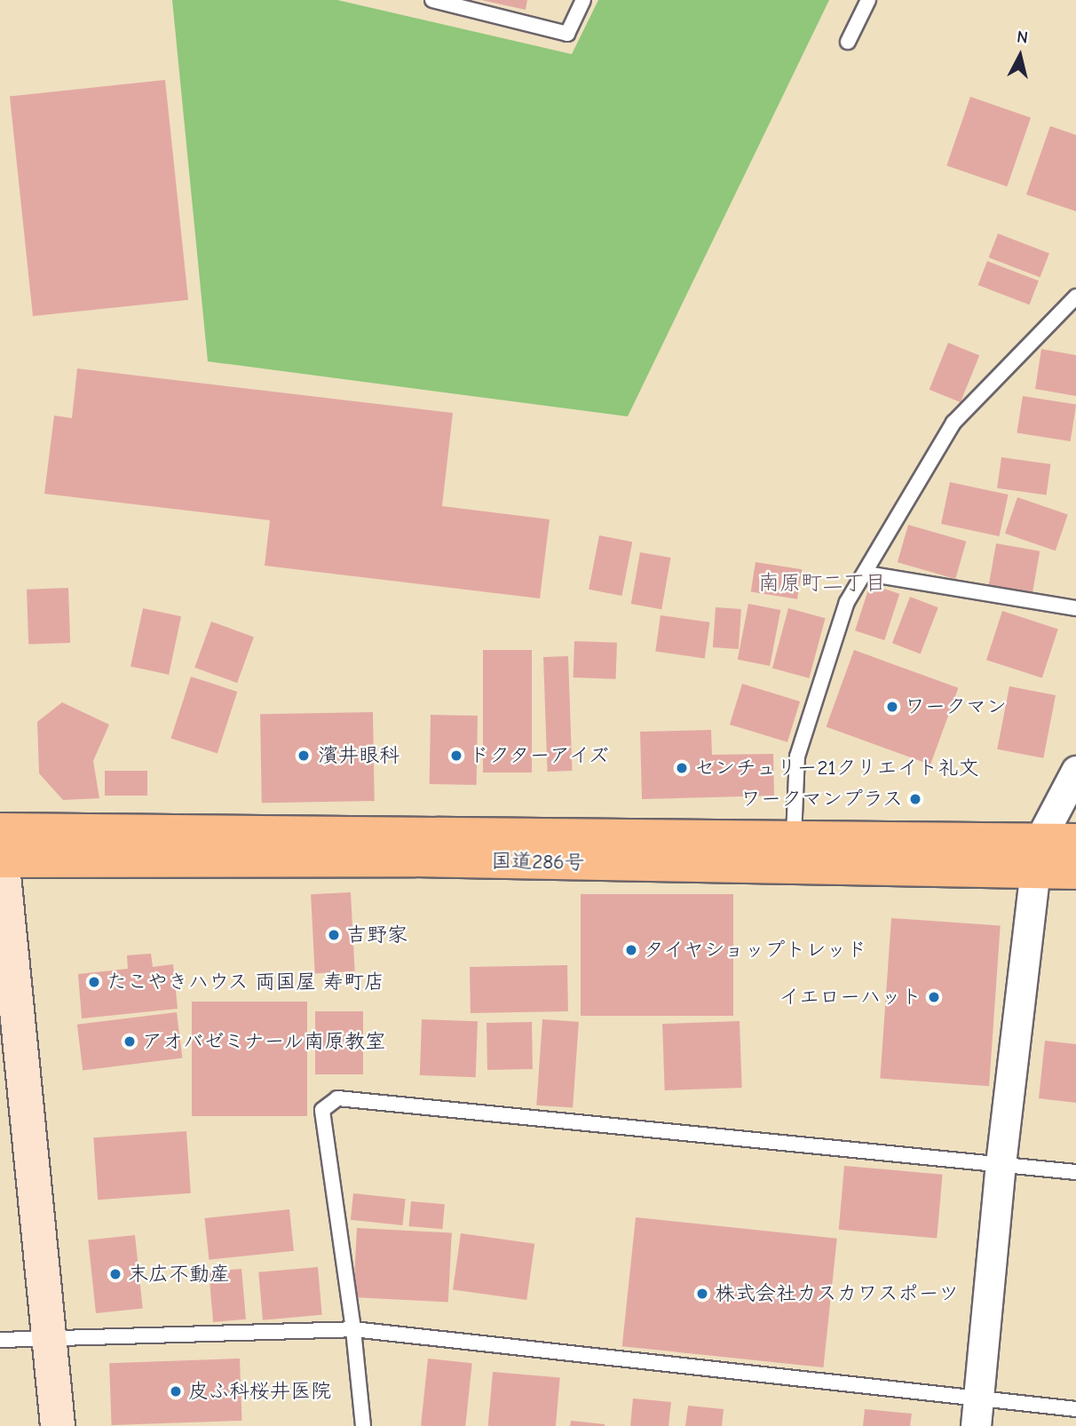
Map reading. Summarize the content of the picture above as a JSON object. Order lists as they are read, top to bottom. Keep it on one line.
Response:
{"streets":{"highway":["国道286号"]},"districts":["南原町二丁目"],"places":["ワークマン","濱井眼科","ドクターアイズ","センチュリー21クリエイト礼文","ワークマンプラス","吉野家","タイヤショップトレッド","たこやきハウス 両国屋 寿町店","イエローハット","アオバゼミナール南原教室","末広不動産","株式会社カスカワスポーツ","皮ふ科桜井医院"],"north":"top"}
